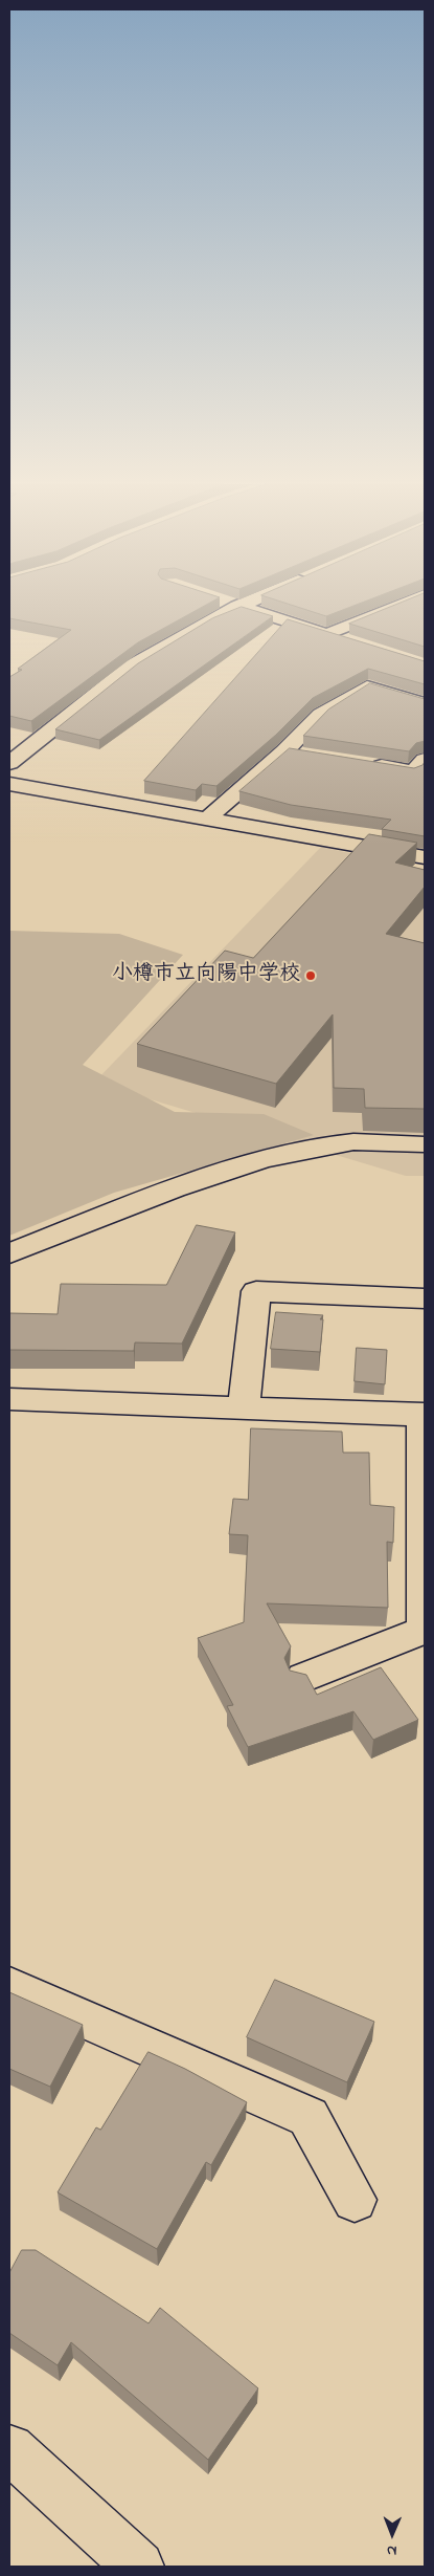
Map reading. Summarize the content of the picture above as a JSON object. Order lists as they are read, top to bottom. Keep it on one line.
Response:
{"places":["小樽市立向陽中学校"],"north":"bottom"}
